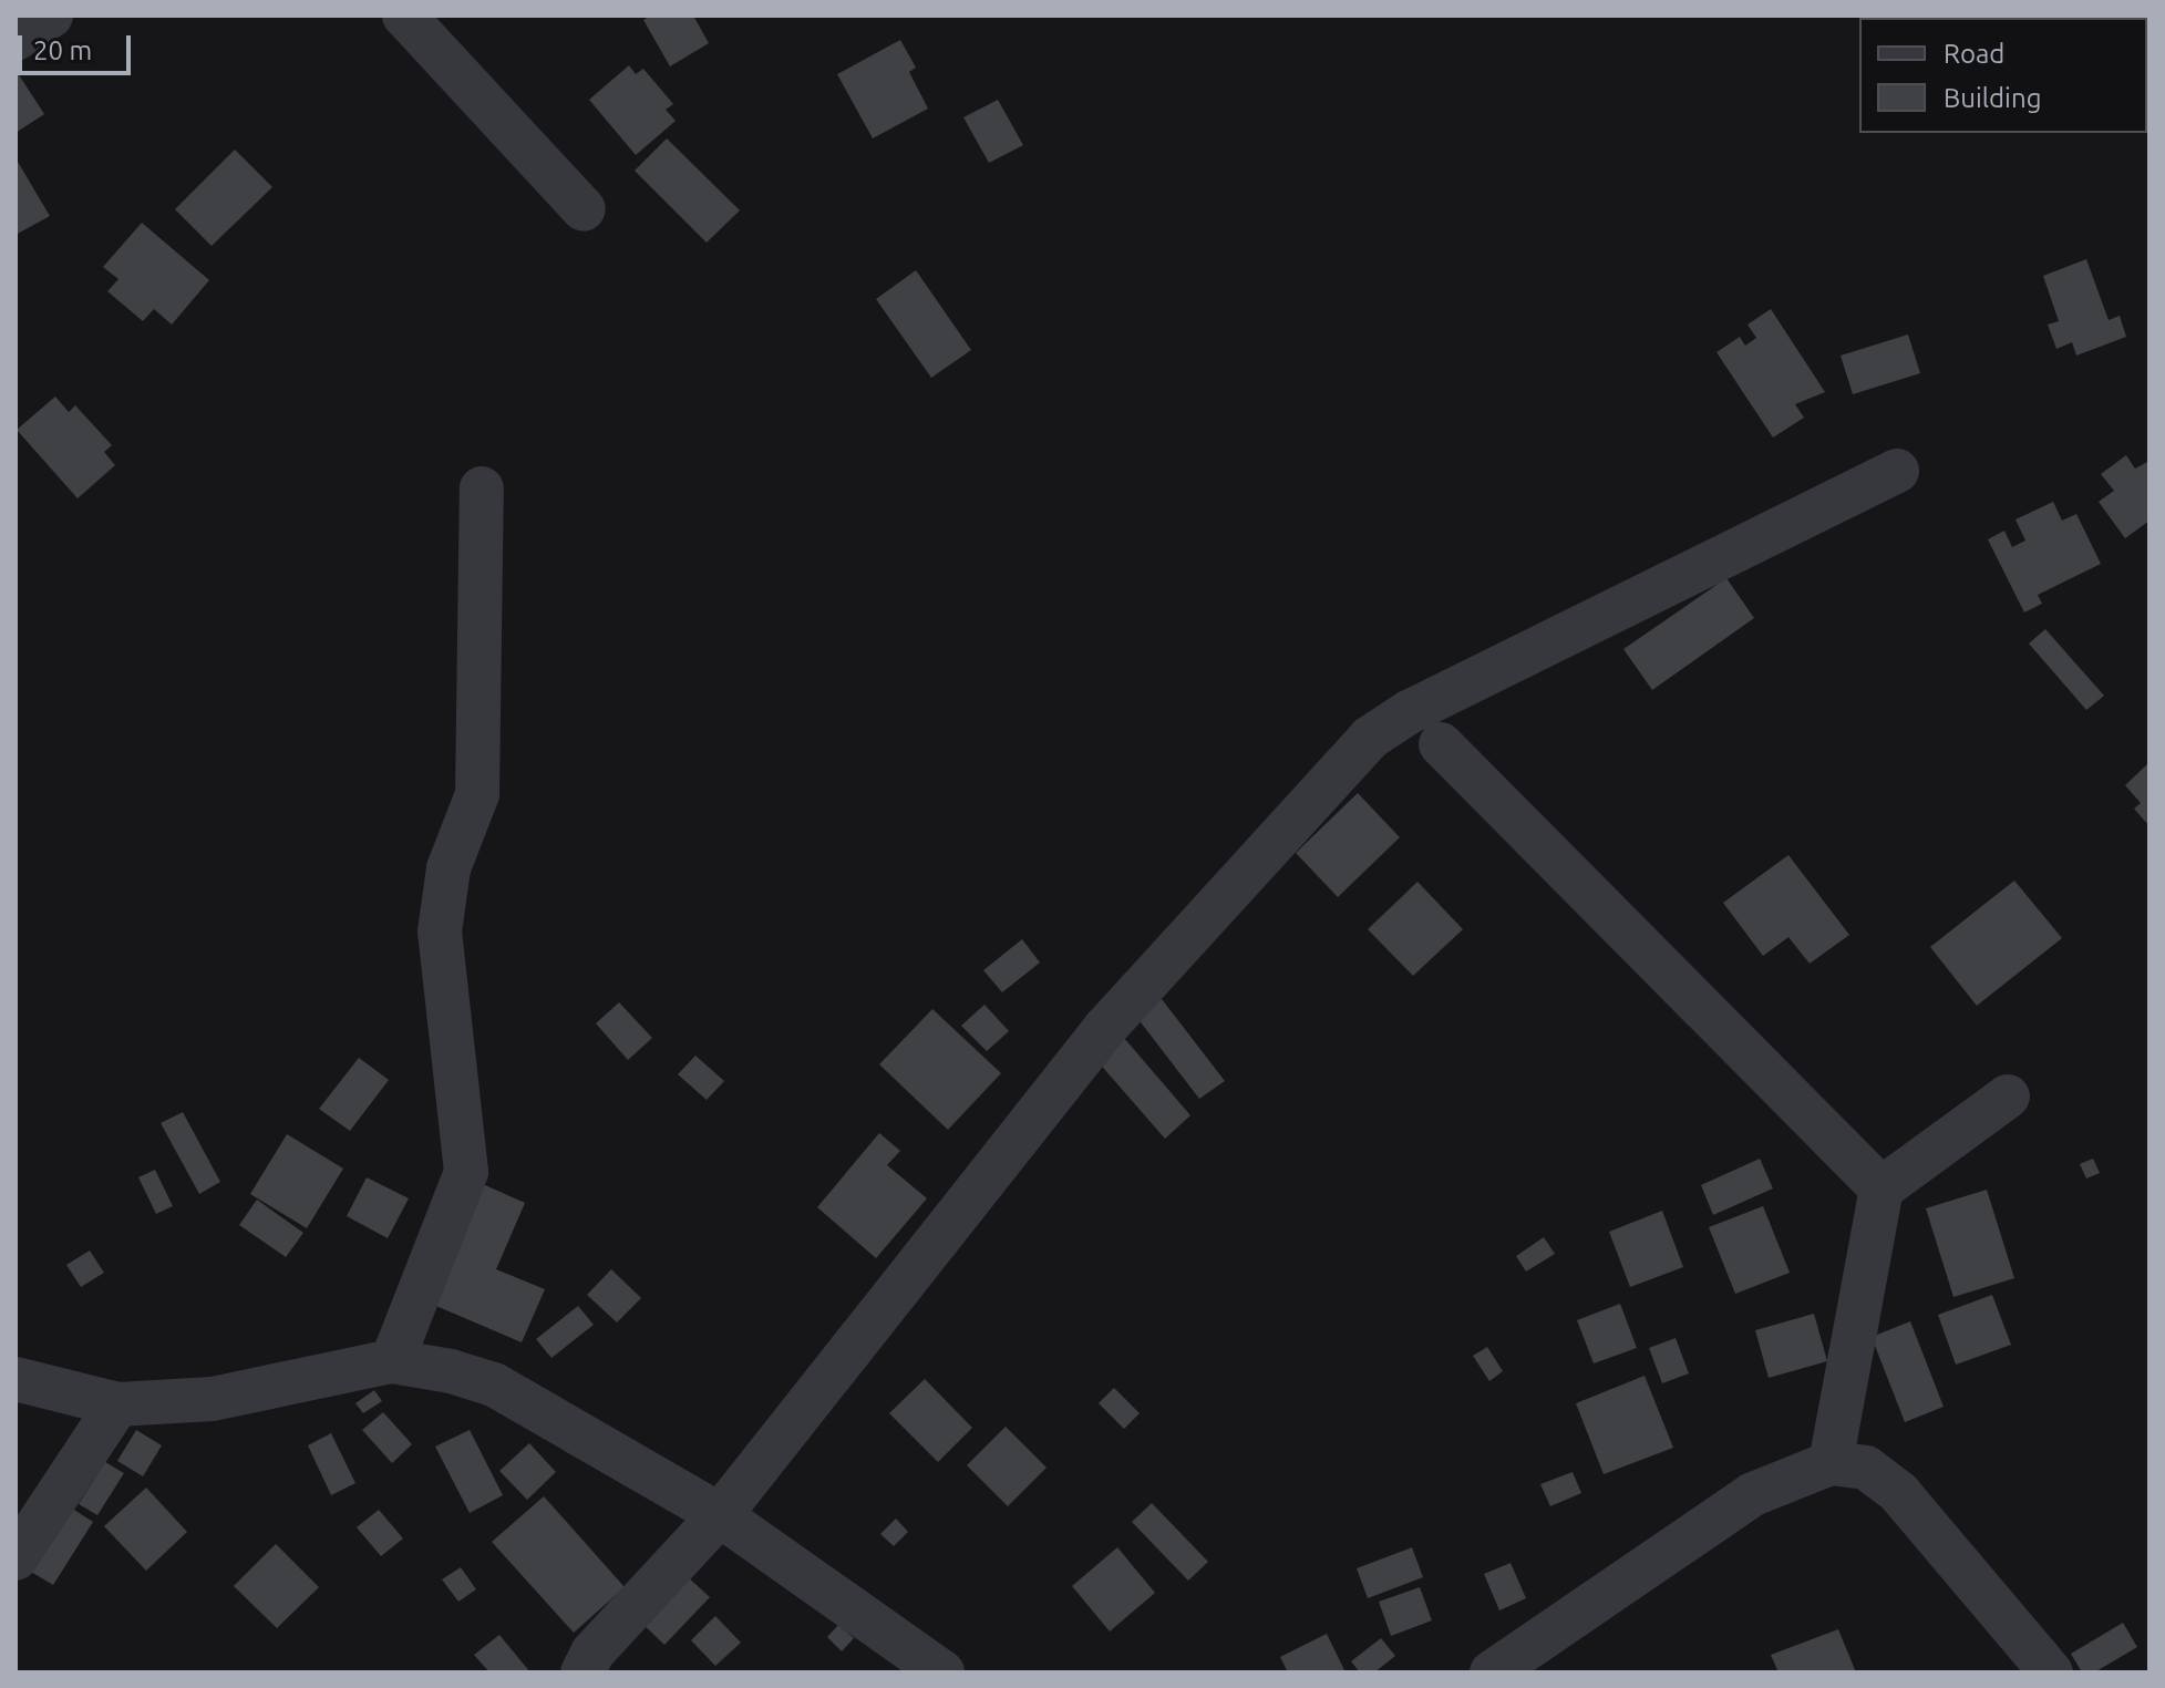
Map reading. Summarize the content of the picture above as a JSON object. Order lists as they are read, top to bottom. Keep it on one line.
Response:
{"legend":["Road","Building"],"scale_bar":"20 m"}
